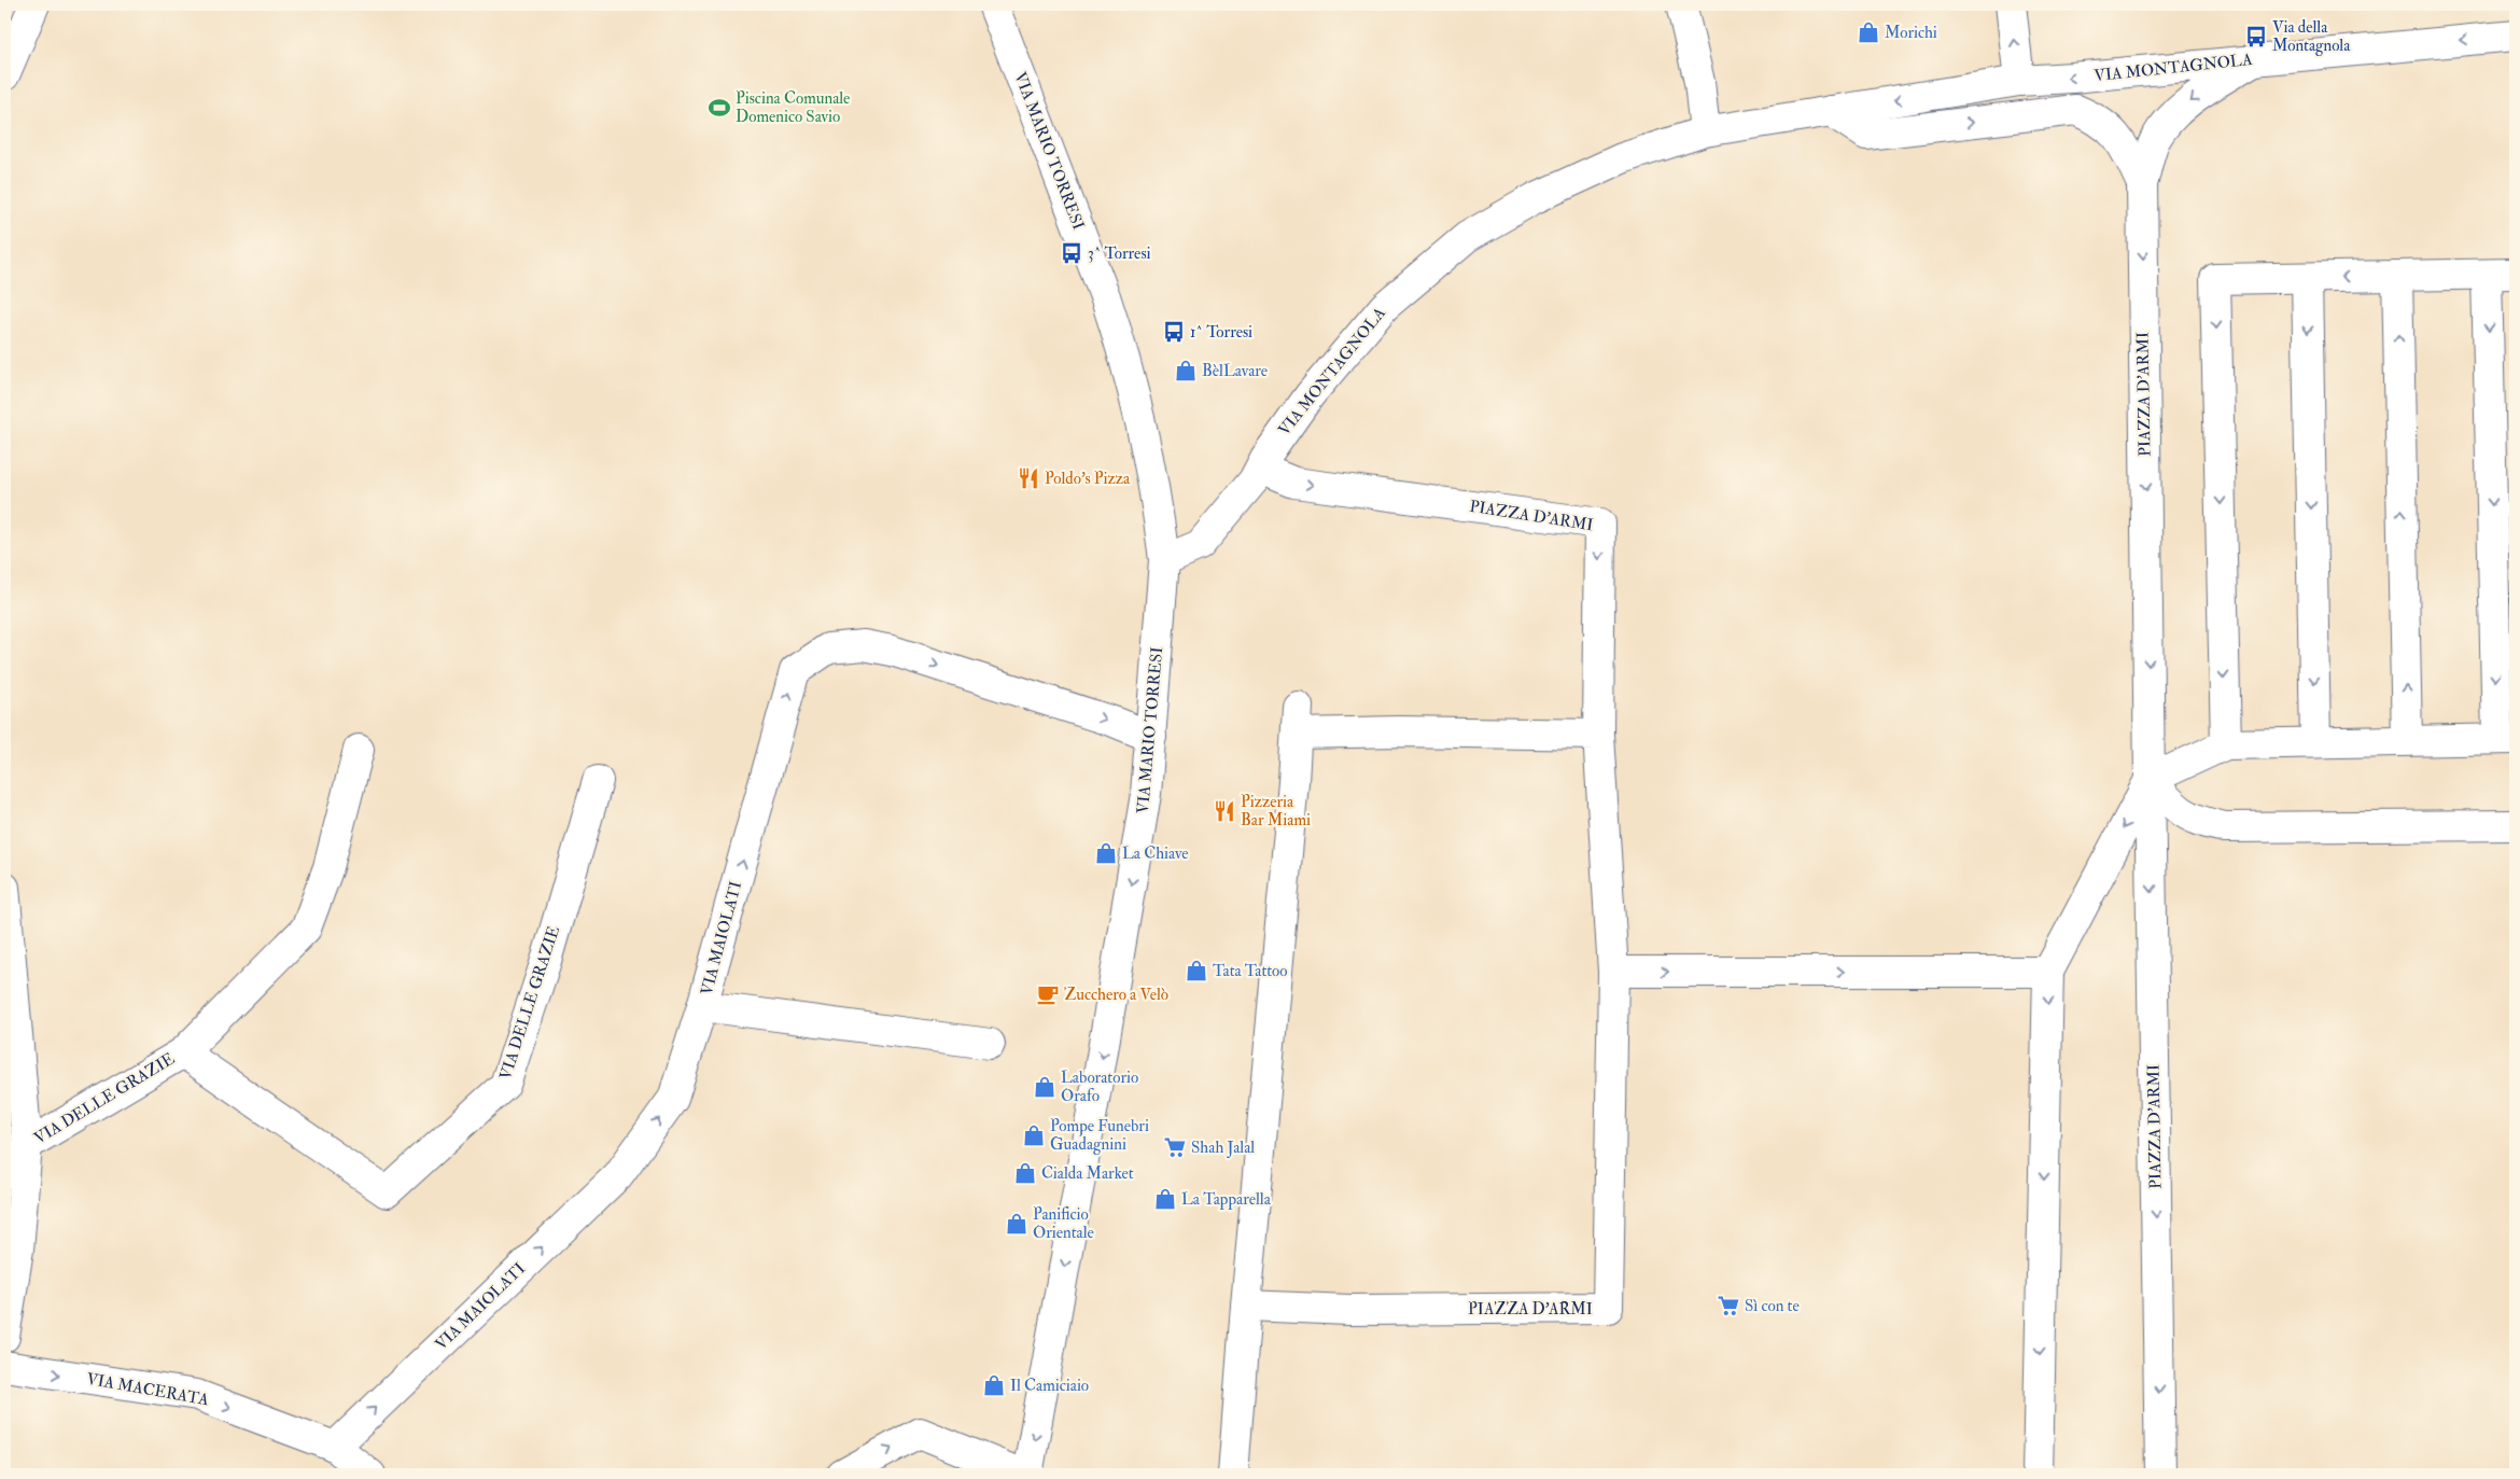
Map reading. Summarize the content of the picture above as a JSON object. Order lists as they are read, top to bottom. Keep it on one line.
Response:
{"streets":{"street":["VIA MONTAGNOLA","VIA MARIO TORRESI","PIAZZA D'ARMI","VIA MAIOLATI","VIA DELLE GRAZIE","VIA MACERATA"]},"crossings":[["VIA MONTAGNOLA","VIA MARIO TORRESI"],["VIA MONTAGNOLA","PIAZZA D'ARMI"],["VIA MARIO TORRESI","VIA MAIOLATI"],["VIA MAIOLATI","VIA MACERATA"]],"one_way":["VIA MARIO TORRESI","VIA MAIOLATI","VIA MACERATA"],"places":{"shop":["Morichi","BèlLavare","La Chiave","Tata Tattoo","Laboratorio Orafo","Pompe Funebri Guadagnini","Cialda Market","La Tapparella","Panificio Orientale","Il Camiciaio"],"bus stop":["Via della Montagnola","3^ Torresi","1^ Torresi"],"sports":["Piscina Comunale Domenico Savio"],"restaurant":["Poldo's Pizza","Pizzeria Bar Miami"],"cafe":["Zucchero a Velò"],"supermarket":["Shah Jalal","Sì con te"]}}
